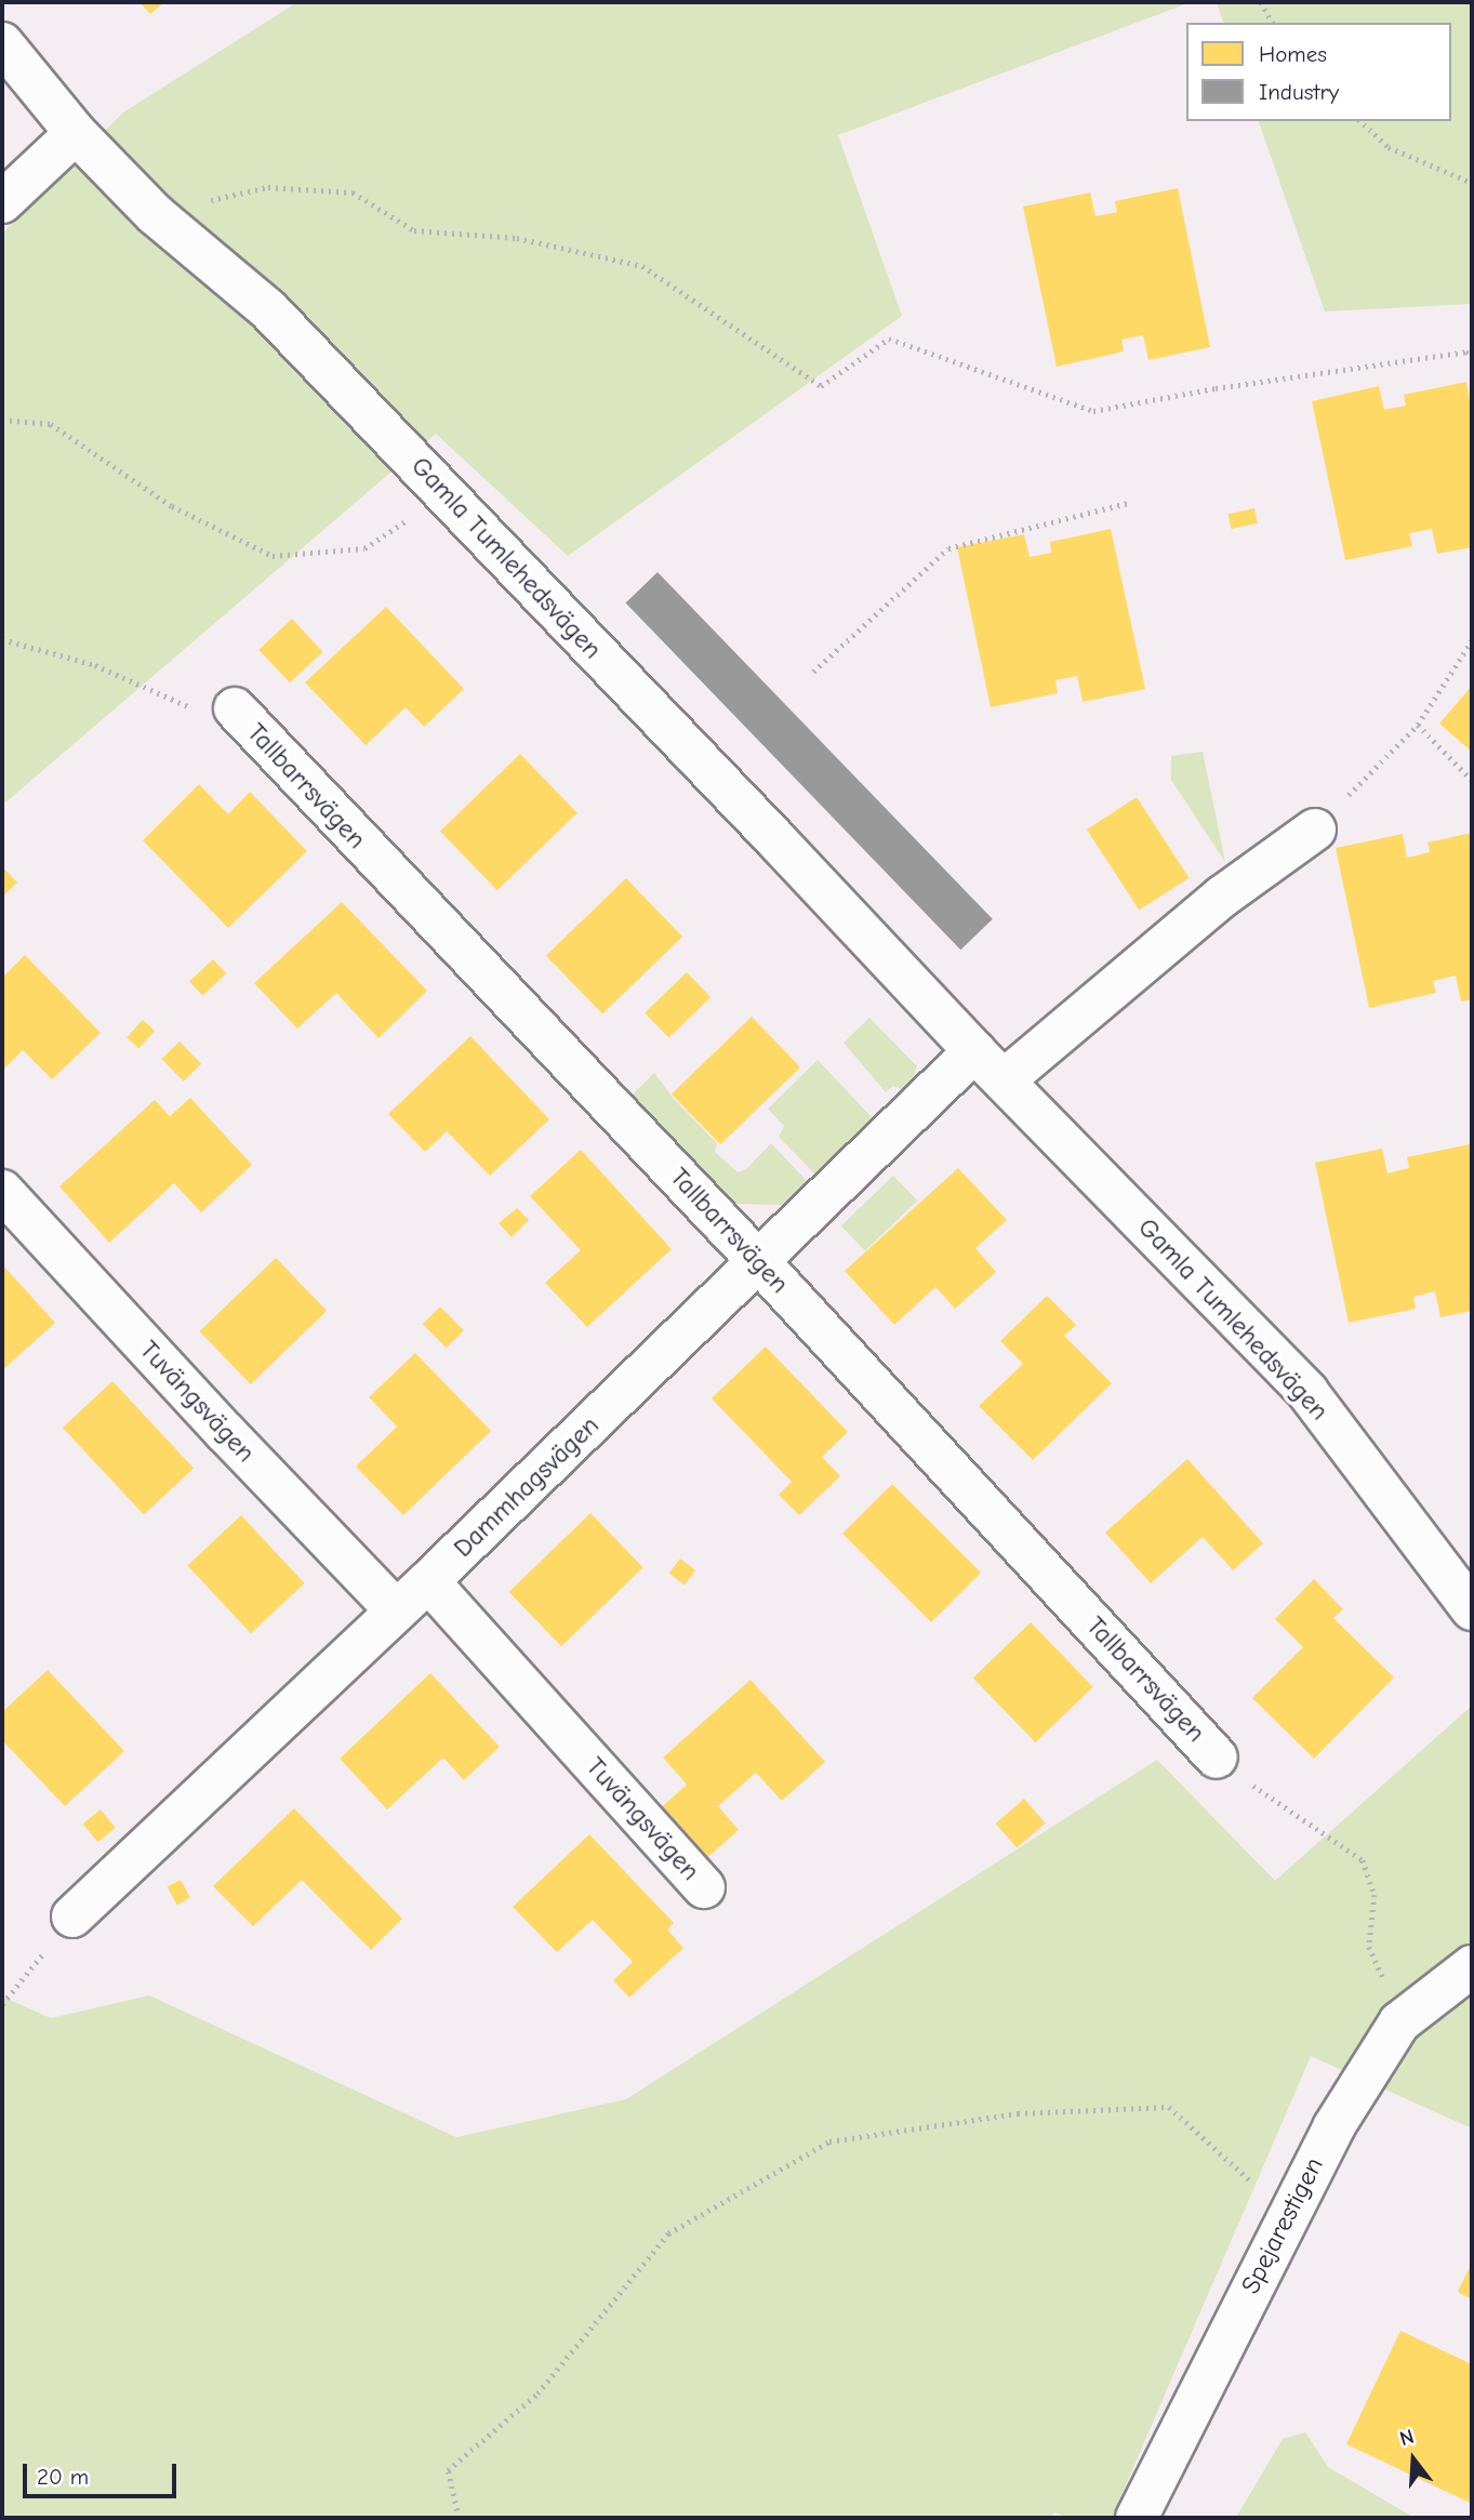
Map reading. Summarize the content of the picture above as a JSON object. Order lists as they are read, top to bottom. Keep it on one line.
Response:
{"streets":{"street":["Gamla Tumlehedsvägen","Tallbarrsvägen","Tuvängsvägen","Dammhagsvägen","Spejarestigen"]},"crossings":[["Gamla Tumlehedsvägen","Dammhagsvägen"],["Tallbarrsvägen","Dammhagsvägen"],["Tuvängsvägen","Dammhagsvägen"]],"legend":["Homes","Industry"],"scale_bar":"20 m","north":"top"}
